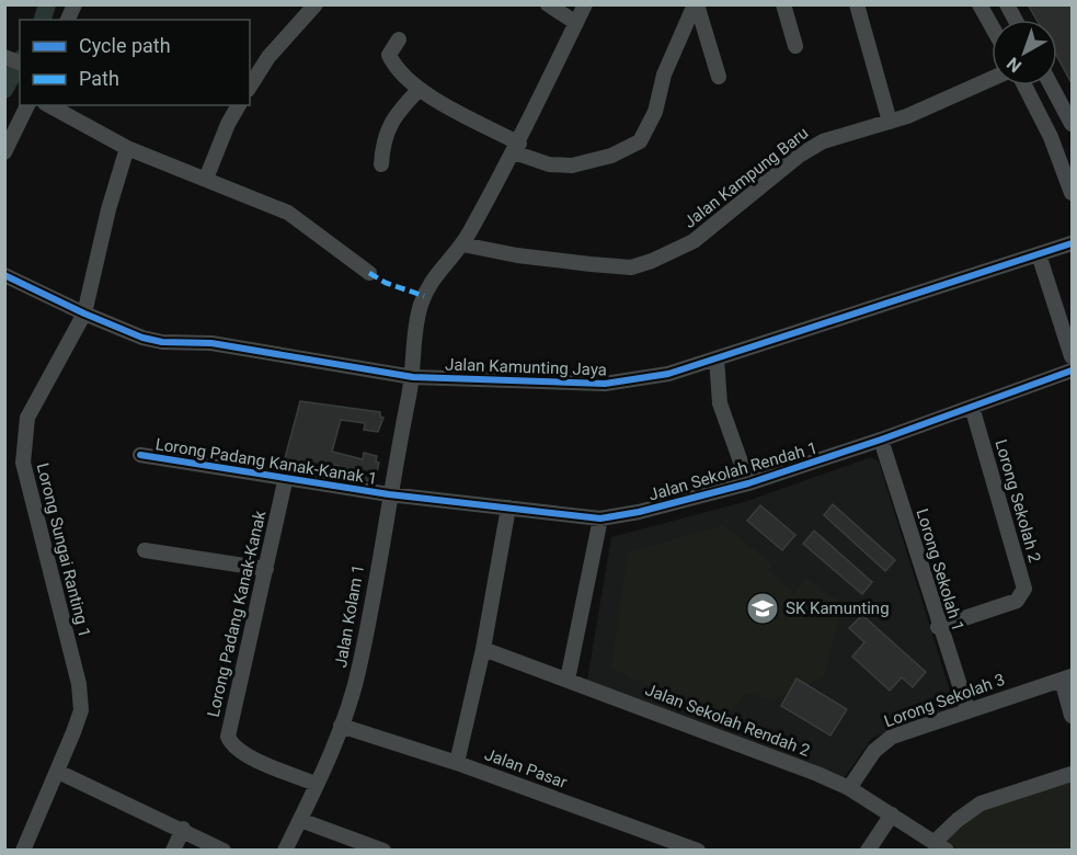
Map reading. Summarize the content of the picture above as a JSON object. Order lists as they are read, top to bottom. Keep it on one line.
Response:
{"streets":{"street":["Jalan Kampung Baru","Jalan Kamunting Jaya","Lorong Padang Kanak-Kanak 1","Jalan Sekolah Rendah 1","Lorong Sekolah 2","Lorong Sungai Ranting 1","Lorong Sekolah 1","Lorong Padang Kanak-Kanak","Jalan Kolam 1","Lorong Sekolah 3","Jalan Sekolah Rendah 2","Jalan Pasar"]},"crossings":[["Jalan Kampung Baru","Jalan Kolam 1"],["Jalan Kamunting Jaya","Lorong Sungai Ranting 1"],["Jalan Kamunting Jaya","Jalan Kolam 1"],["Lorong Padang Kanak-Kanak 1","Jalan Sekolah Rendah 1"],["Lorong Padang Kanak-Kanak 1","Lorong Padang Kanak-Kanak"],["Lorong Padang Kanak-Kanak 1","Jalan Kolam 1"],["Jalan Sekolah Rendah 1","Lorong Sekolah 2"],["Jalan Sekolah Rendah 1","Lorong Sekolah 1"],["Jalan Sekolah Rendah 1","Jalan Kolam 1"],["Lorong Sekolah 2","Lorong Sekolah 1"],["Lorong Sekolah 1","Lorong Sekolah 3"],["Lorong Padang Kanak-Kanak","Jalan Kolam 1"],["Jalan Kolam 1","Jalan Pasar"],["Lorong Sekolah 3","Jalan Sekolah Rendah 2"]],"places":{"school or university":["SK Kamunting"]},"legend":["Cycle path","Path"],"north":"bottom left"}
